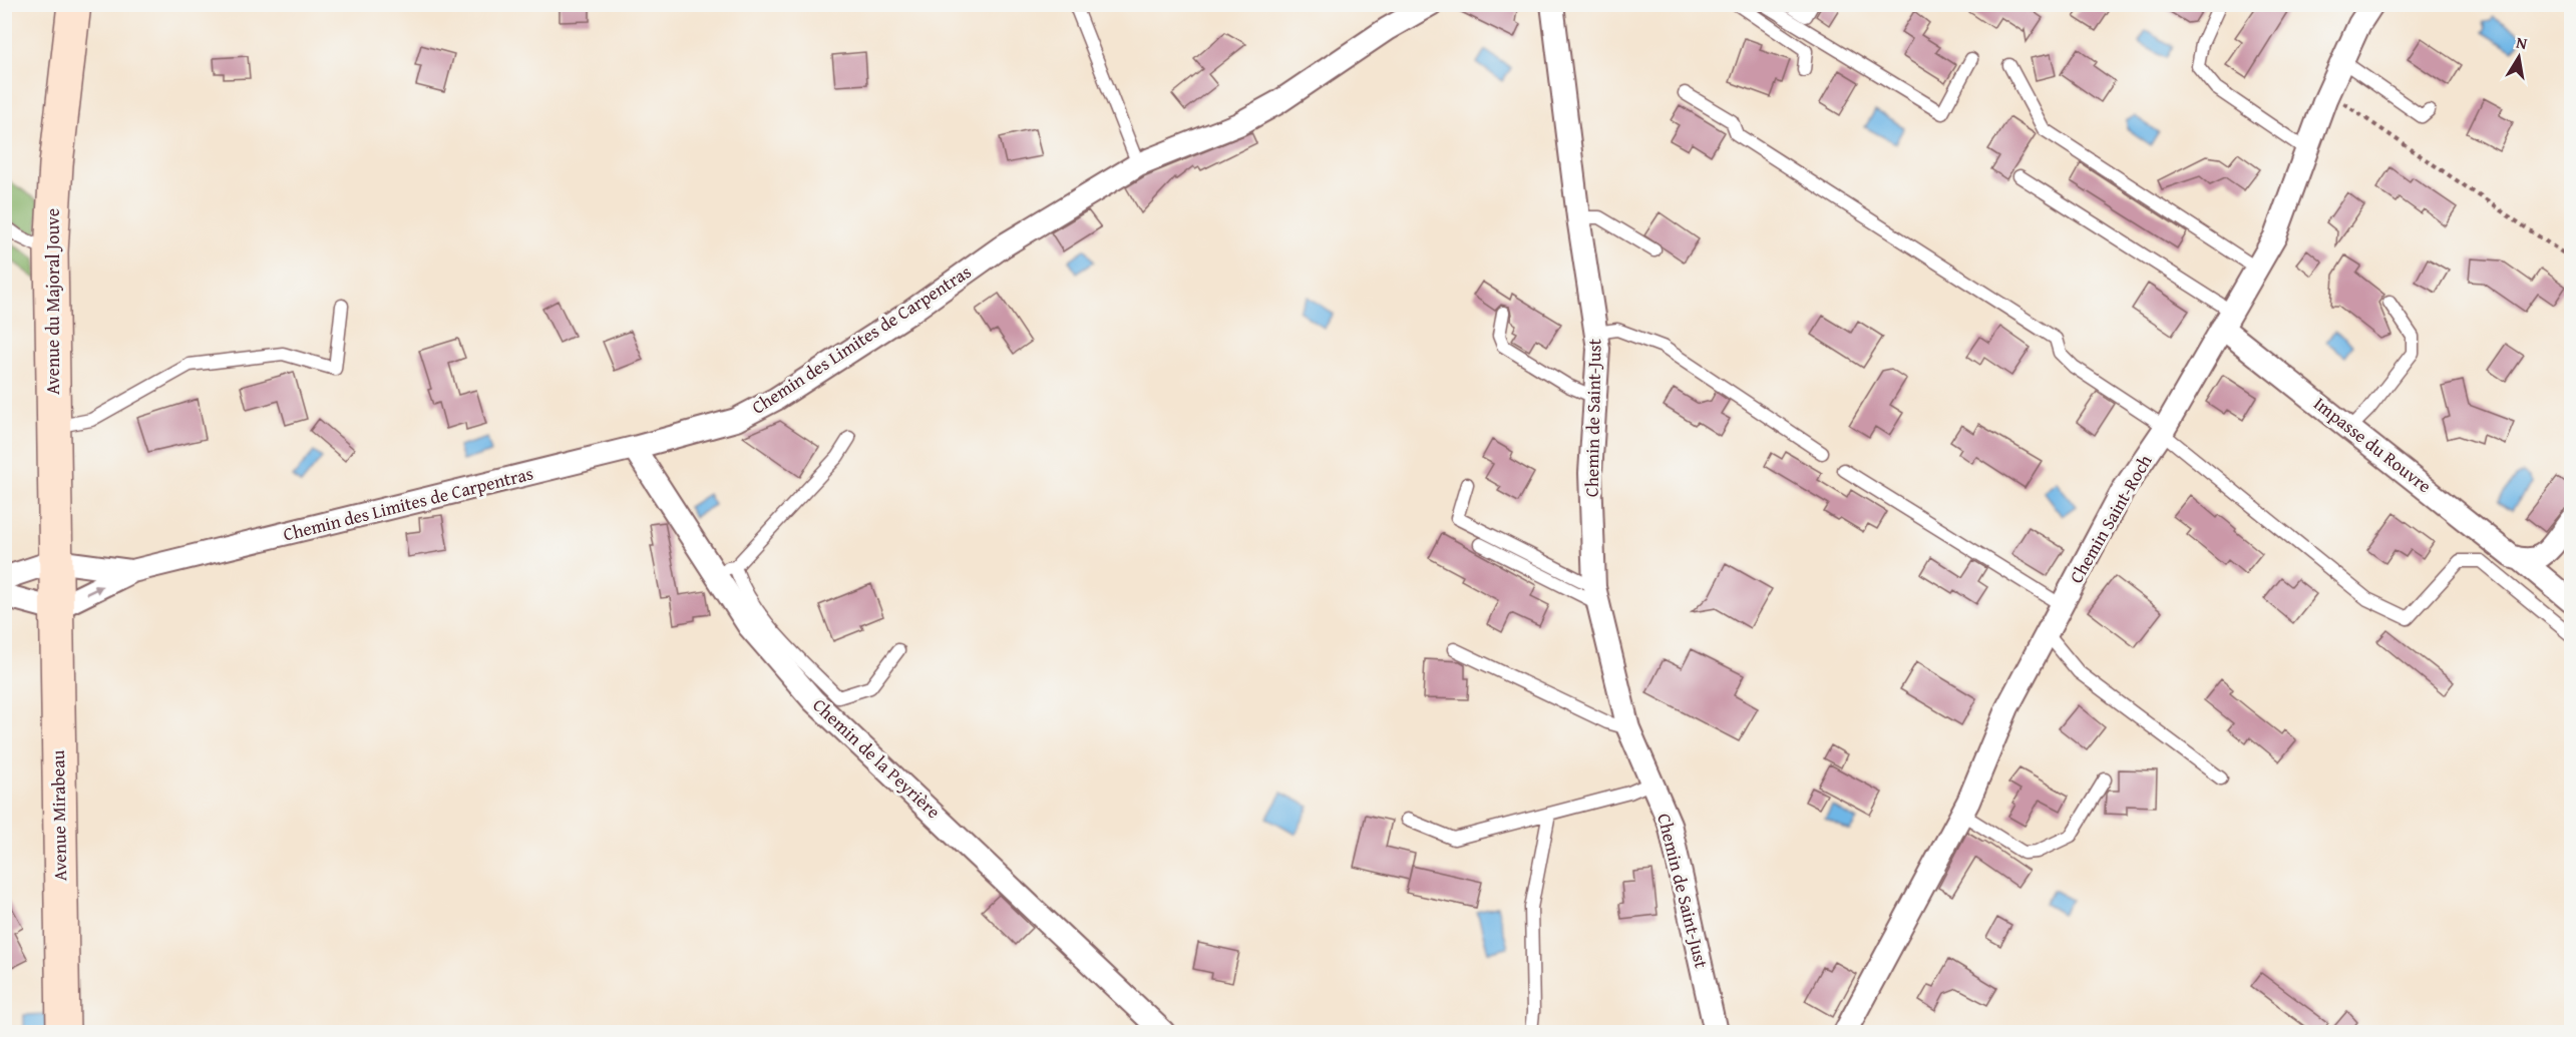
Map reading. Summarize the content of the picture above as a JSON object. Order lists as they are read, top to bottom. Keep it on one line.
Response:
{"streets":{"main road":["Avenue du Majoral Jouve","Avenue Mirabeau"],"street":["Chemin des Limites de Carpentras","Chemin de Saint-Just","Impasse du Rouvre","Chemin Saint-Roch","Chemin de la Peyrière"]},"crossings":[["Avenue du Majoral Jouve","Chemin des Limites de Carpentras"],["Avenue du Majoral Jouve","Avenue Mirabeau"],["Chemin des Limites de Carpentras","Chemin de la Peyrière"],["Chemin des Limites de Carpentras","Avenue Mirabeau"],["Impasse du Rouvre","Chemin Saint-Roch"]],"north":"top"}
